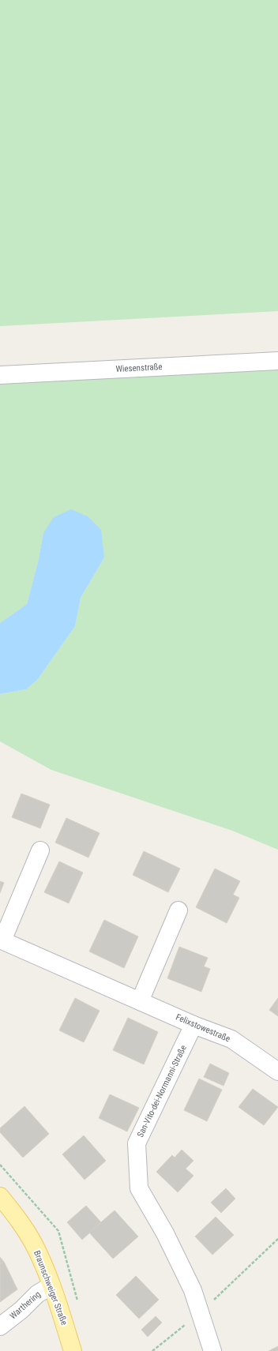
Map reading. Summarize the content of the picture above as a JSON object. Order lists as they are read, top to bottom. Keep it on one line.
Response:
{"streets":{"main road":["Braunschweiger Straße"],"street":["Wiesenstraße","Felixstowestraße","San-Vito-dei-Normanni-Straße","Warthering"]},"crossings":[["Felixstowestraße","San-Vito-dei-Normanni-Straße"],["Braunschweiger Straße","Warthering"]]}
